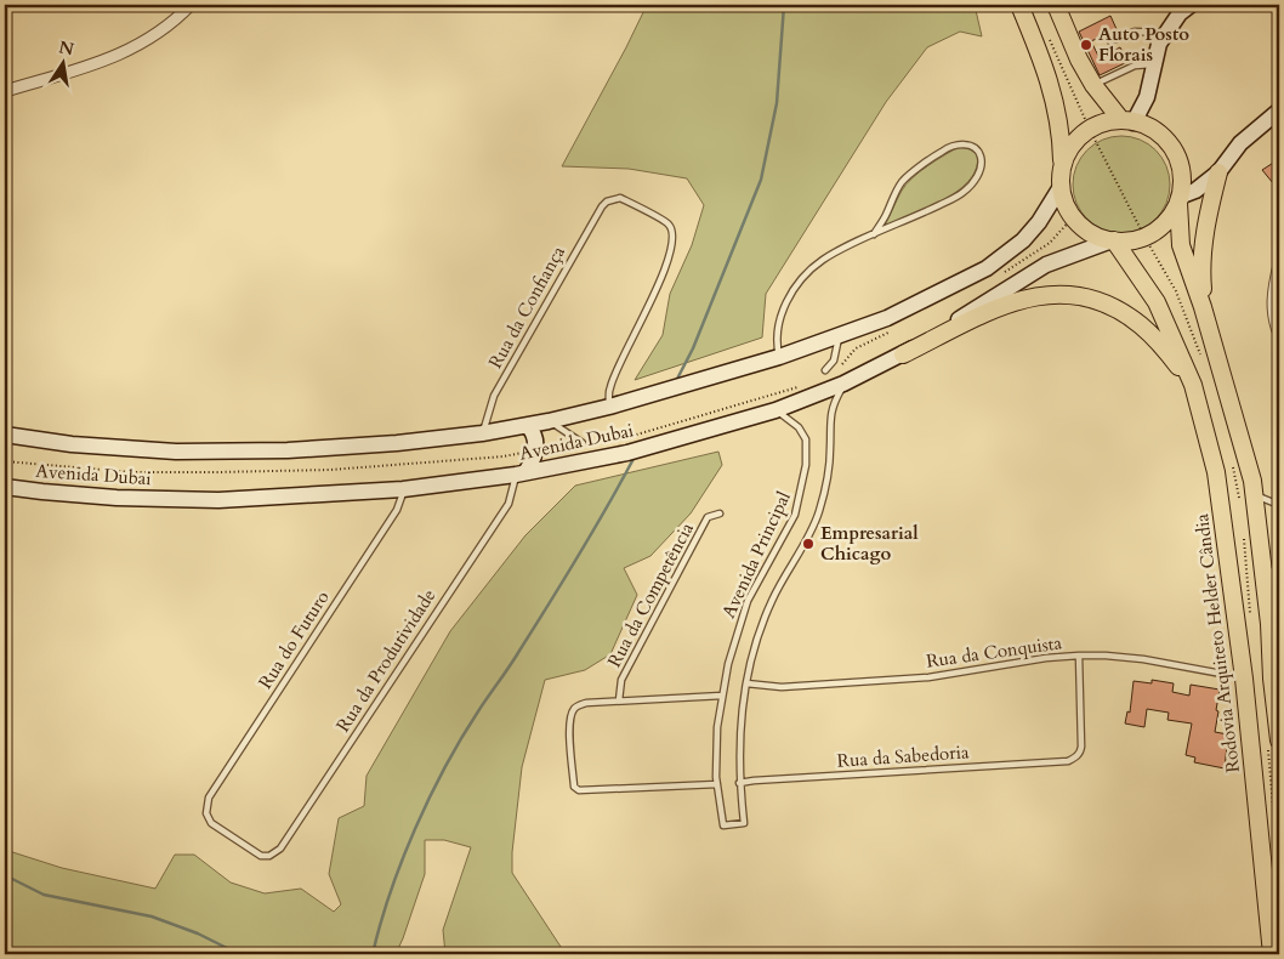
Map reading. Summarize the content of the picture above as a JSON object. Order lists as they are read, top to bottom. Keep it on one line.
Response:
{"streets":{"main road":["Rodovia Arquiteto Helder Cândia"],"street":["Avenida Dubai"],"lane":["Rua da Confiança","Avenida Principal","Rua da Competência","Rua do Futuro","Rua da Conquista","Rua da Produtividade","Rua da Sabedoria"]},"crossings":[["Rua da Confiança","Avenida Dubai"],["Avenida Dubai","Avenida Principal"],["Avenida Dubai","Rua do Futuro"],["Avenida Dubai","Rodovia Arquiteto Helder Cândia"],["Avenida Dubai","Rua da Produtividade"],["Avenida Principal","Rua da Conquista"],["Avenida Principal","Rua da Sabedoria"],["Rua do Futuro","Rua da Produtividade"],["Rodovia Arquiteto Helder Cândia","Rua da Conquista"],["Rua da Conquista","Rua da Sabedoria"]],"places":["Auto Posto Florais","Empresarial Chicago"],"north":"top"}
